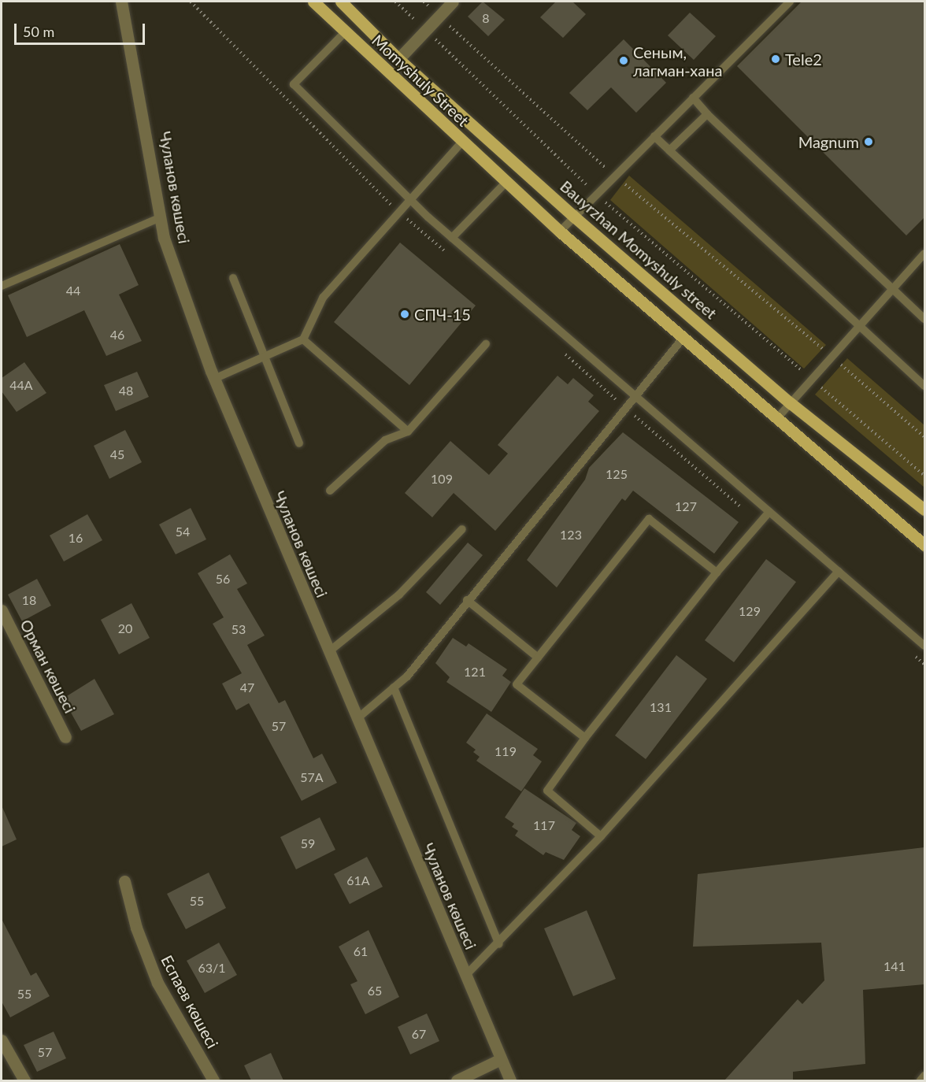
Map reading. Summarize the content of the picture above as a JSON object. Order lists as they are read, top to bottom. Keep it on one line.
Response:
{"streets":{"main road":["Momyshuly Street","Bauyrzhan Momyshuly street"],"street":["Чуланов көшесі","Орман көшесі","Еспаев көшесі"]},"places":["Tele2","Сеным, лагман-хана","Magnum","СПЧ-15"],"house_numbers":["8","44","46","44А","48","45","125","109","127","54","123","16","56","18","129","20","53","121","47","131","57","119","57А","117","59","61А","55","61","141","63/1","65","55","67","57"],"scale_bar":"50 m"}
